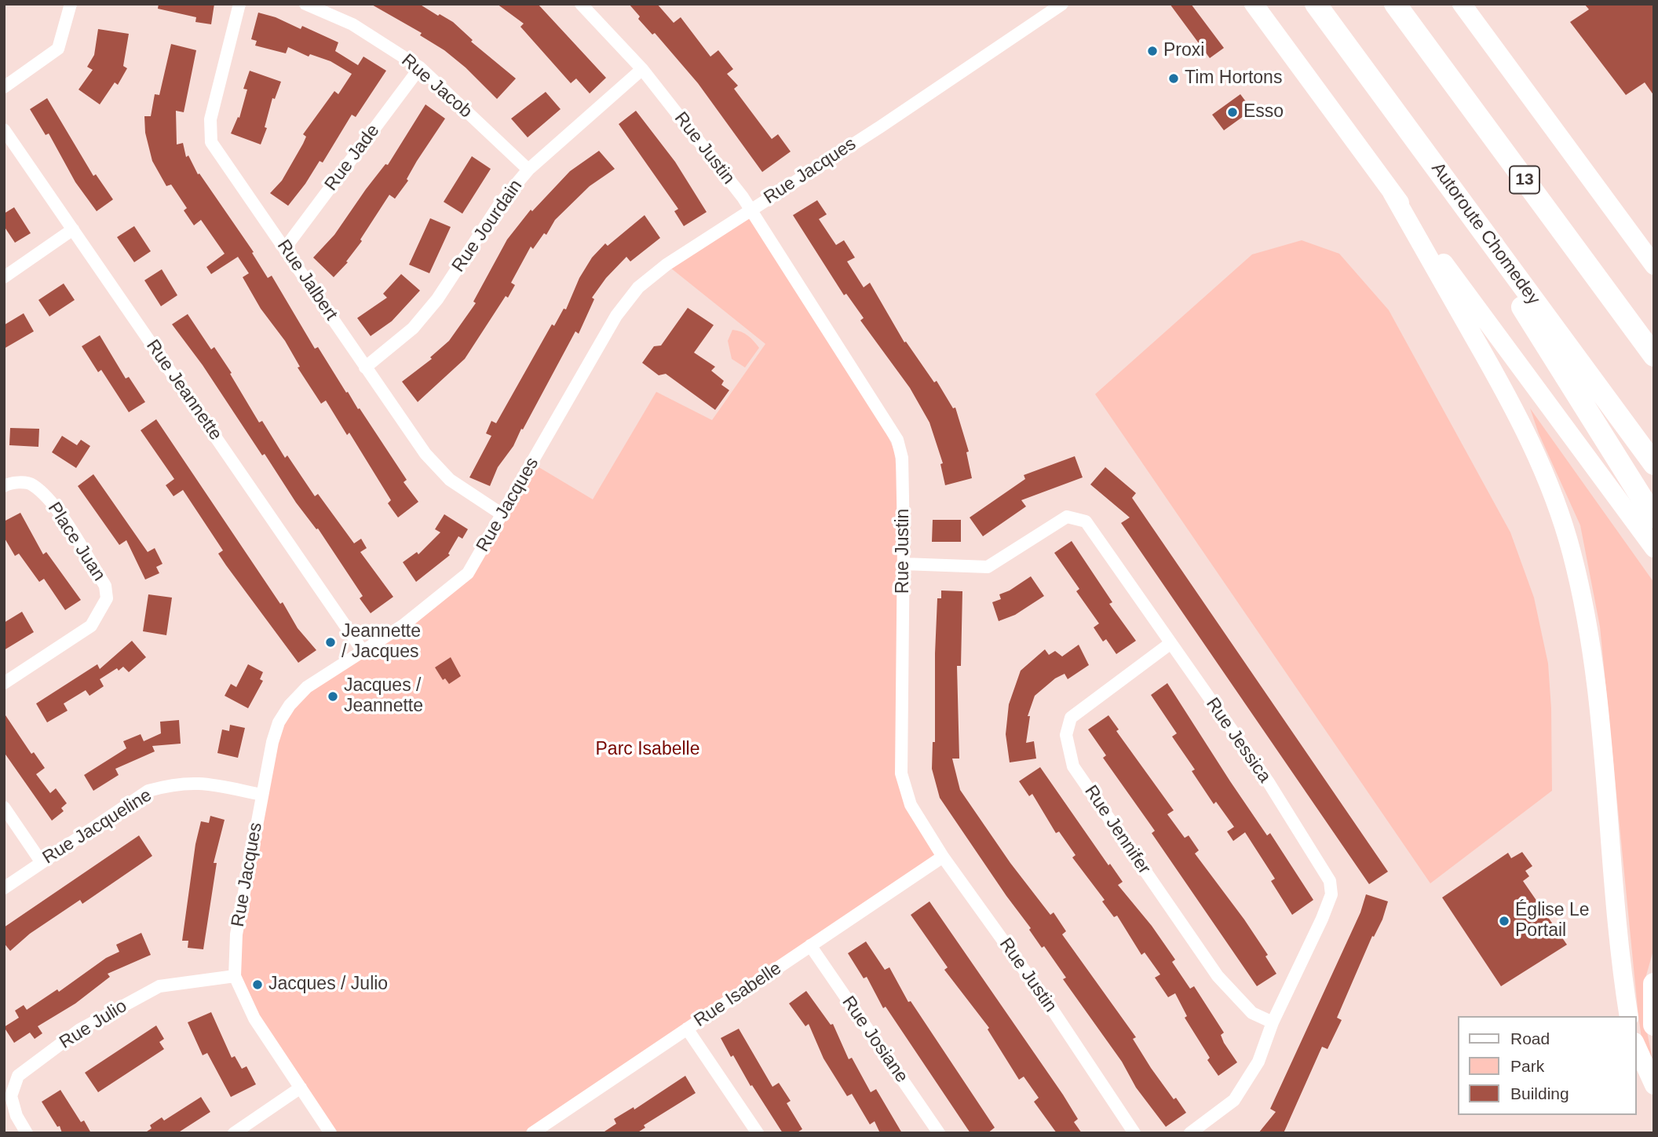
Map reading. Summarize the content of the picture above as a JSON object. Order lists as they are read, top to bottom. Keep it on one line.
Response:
{"streets":{"highway":["13","Autoroute Chomedey"],"street":["Rue Jacob","Rue Justin","Rue Jade","Rue Jacques","Rue Jourdain","Rue Jalbert","Rue Jeannette","Place Juan","Rue Jessica","Rue Jacqueline","Rue Jennifer","Rue Isabelle","Rue Julio","Rue Josiane"]},"crossings":[["Rue Jacob","Rue Jade"],["Rue Jacob","Rue Jourdain"],["Rue Justin","Rue Jacques"],["Rue Justin","Rue Jourdain"],["Rue Justin","Rue Jessica"],["Rue Justin","Rue Isabelle"],["Rue Jade","Rue Jalbert"],["Rue Jacques","Rue Jalbert"],["Rue Jacques","Rue Jeannette"],["Rue Jacques","Rue Jacqueline"],["Rue Jacques","Rue Julio"],["Rue Jourdain","Rue Jalbert"],["Rue Jessica","Rue Jennifer"],["Rue Isabelle","Rue Josiane"]],"parks":["Parc Isabelle"],"places":["Proxi","Tim Hortons","Esso","Jeannette / Jacques","Jacques / Jeannette","Église Le Portail","Jacques / Julio"],"legend":["Road","Park","Building"]}
